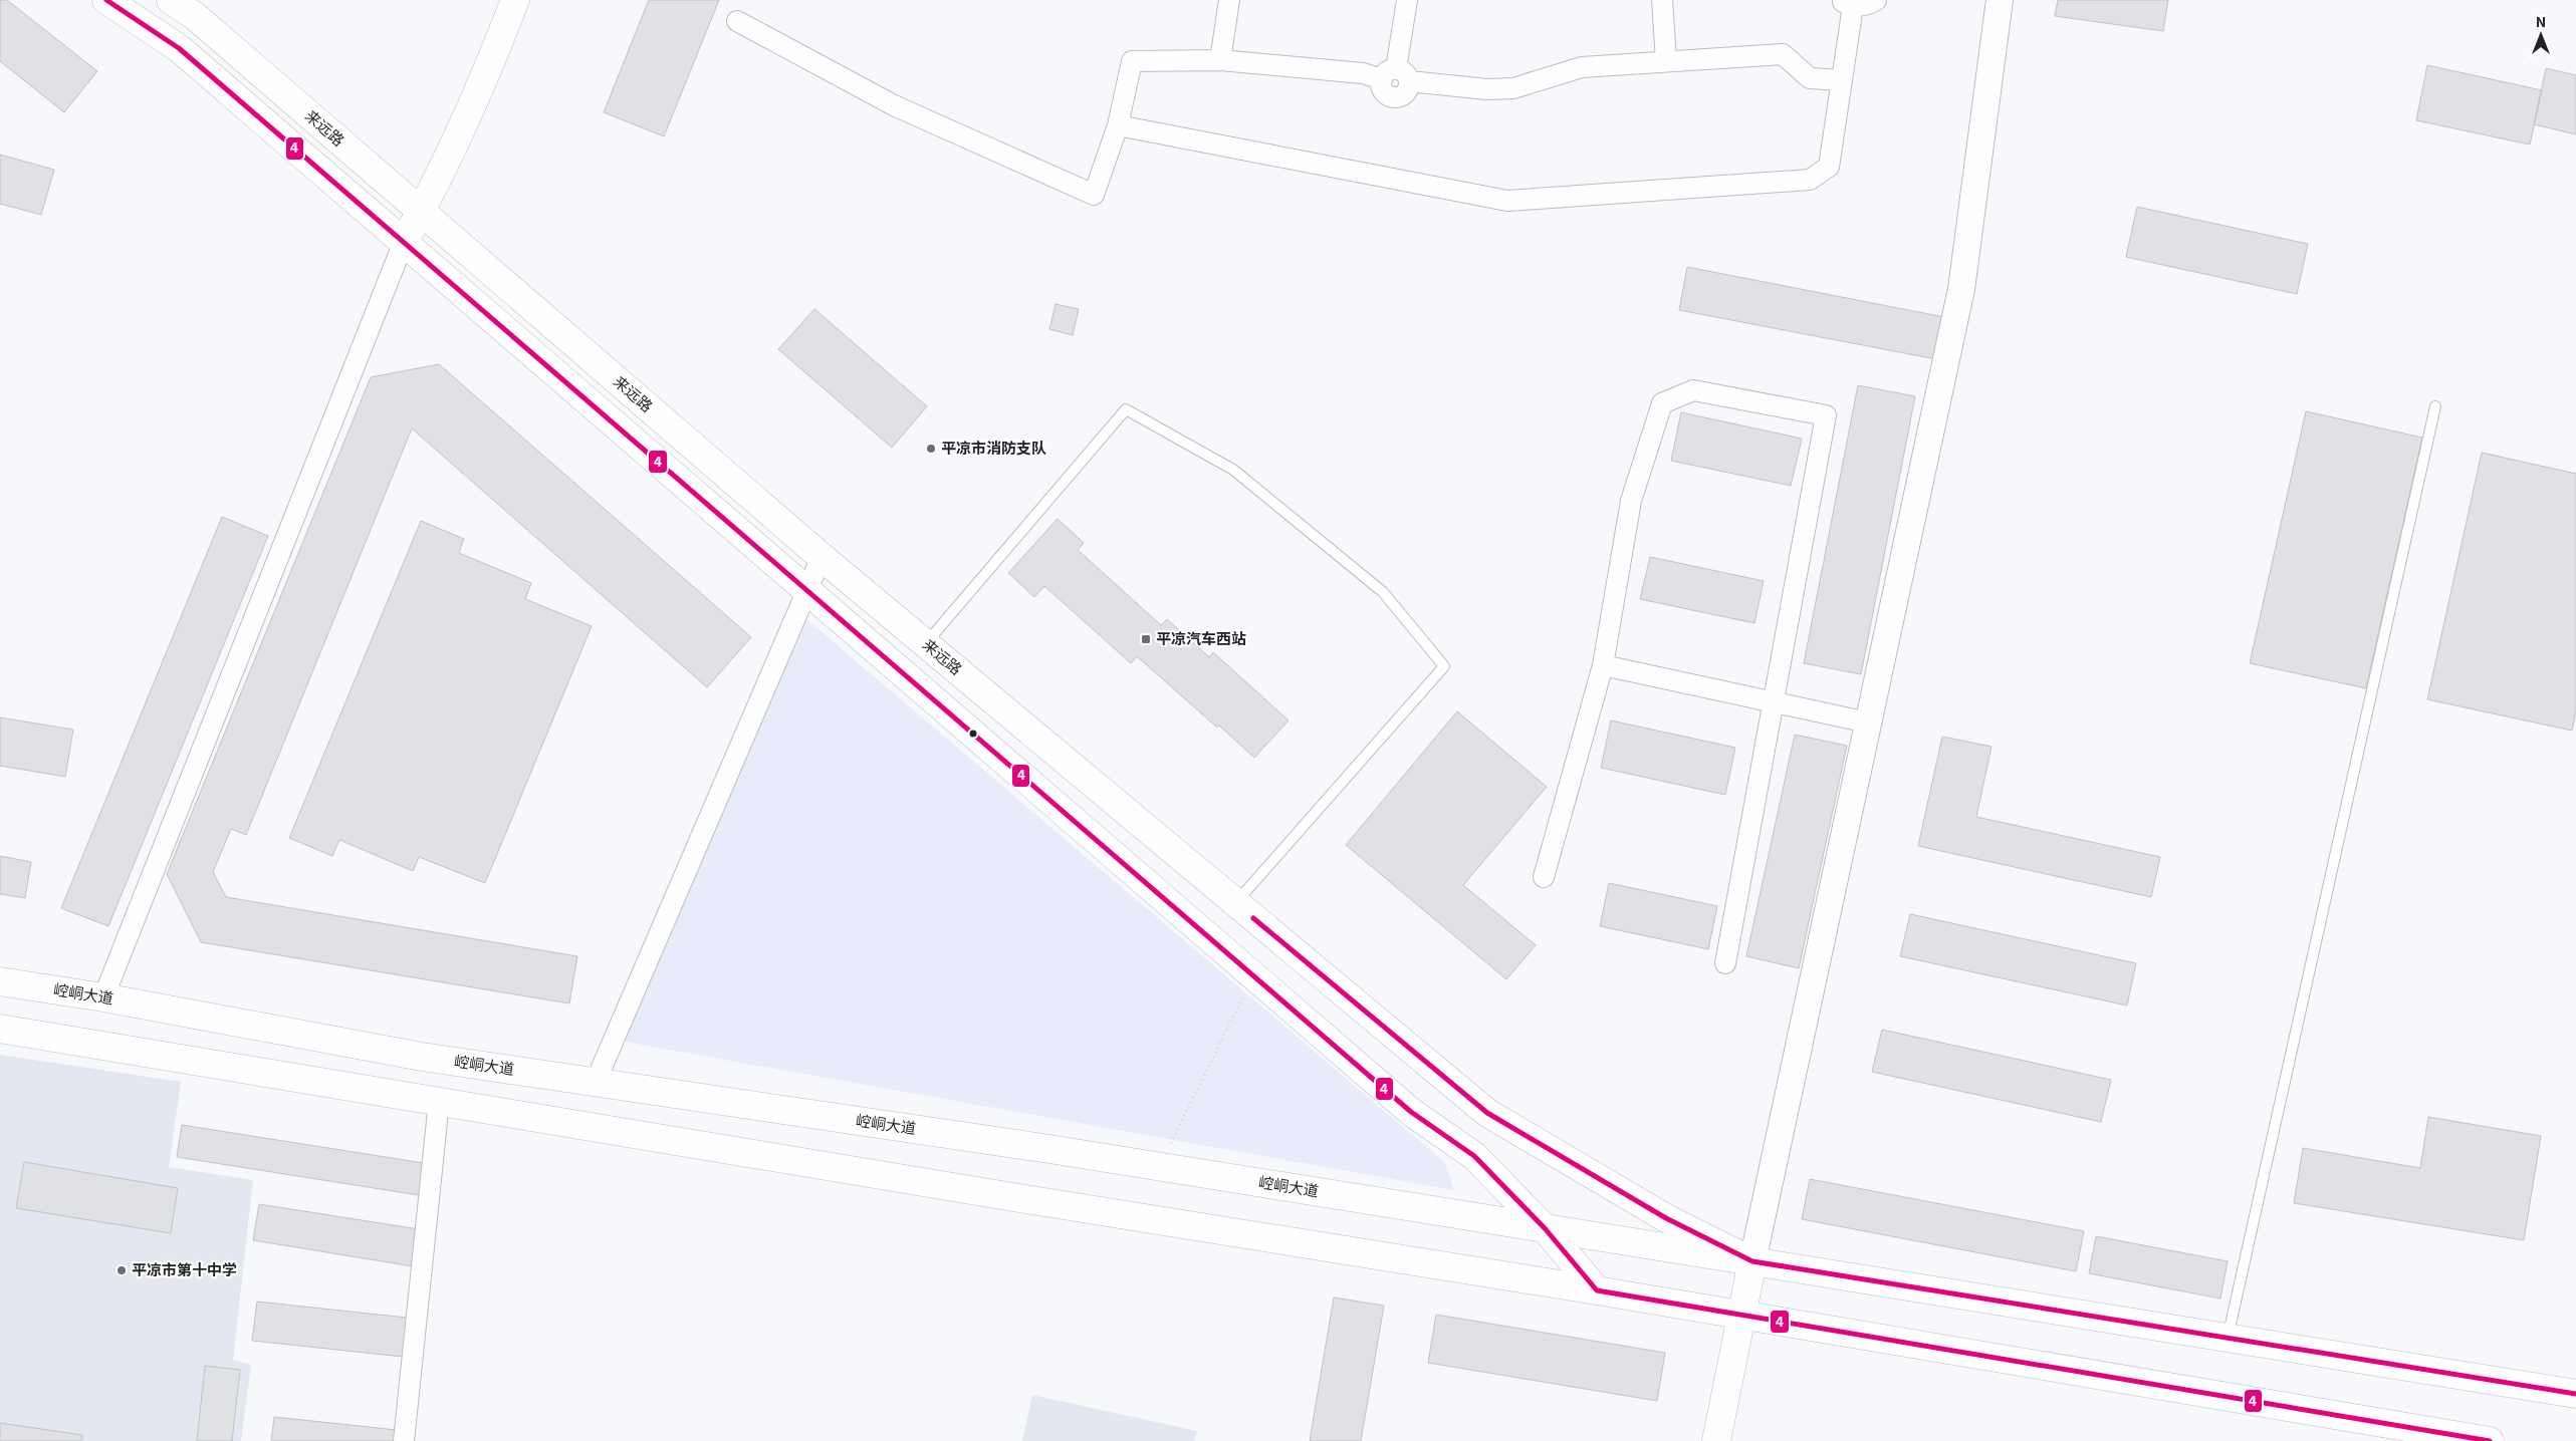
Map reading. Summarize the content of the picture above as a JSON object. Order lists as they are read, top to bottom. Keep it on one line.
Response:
{"streets":{"main road":["来远路","崆峒大道"]},"crossings":[["来远路","崆峒大道"]],"places":{"other":["平凉市消防支队","平凉市第十中学"],"transit":["平凉汽车西站"]},"lines":["transit line 4"],"north":"top"}
